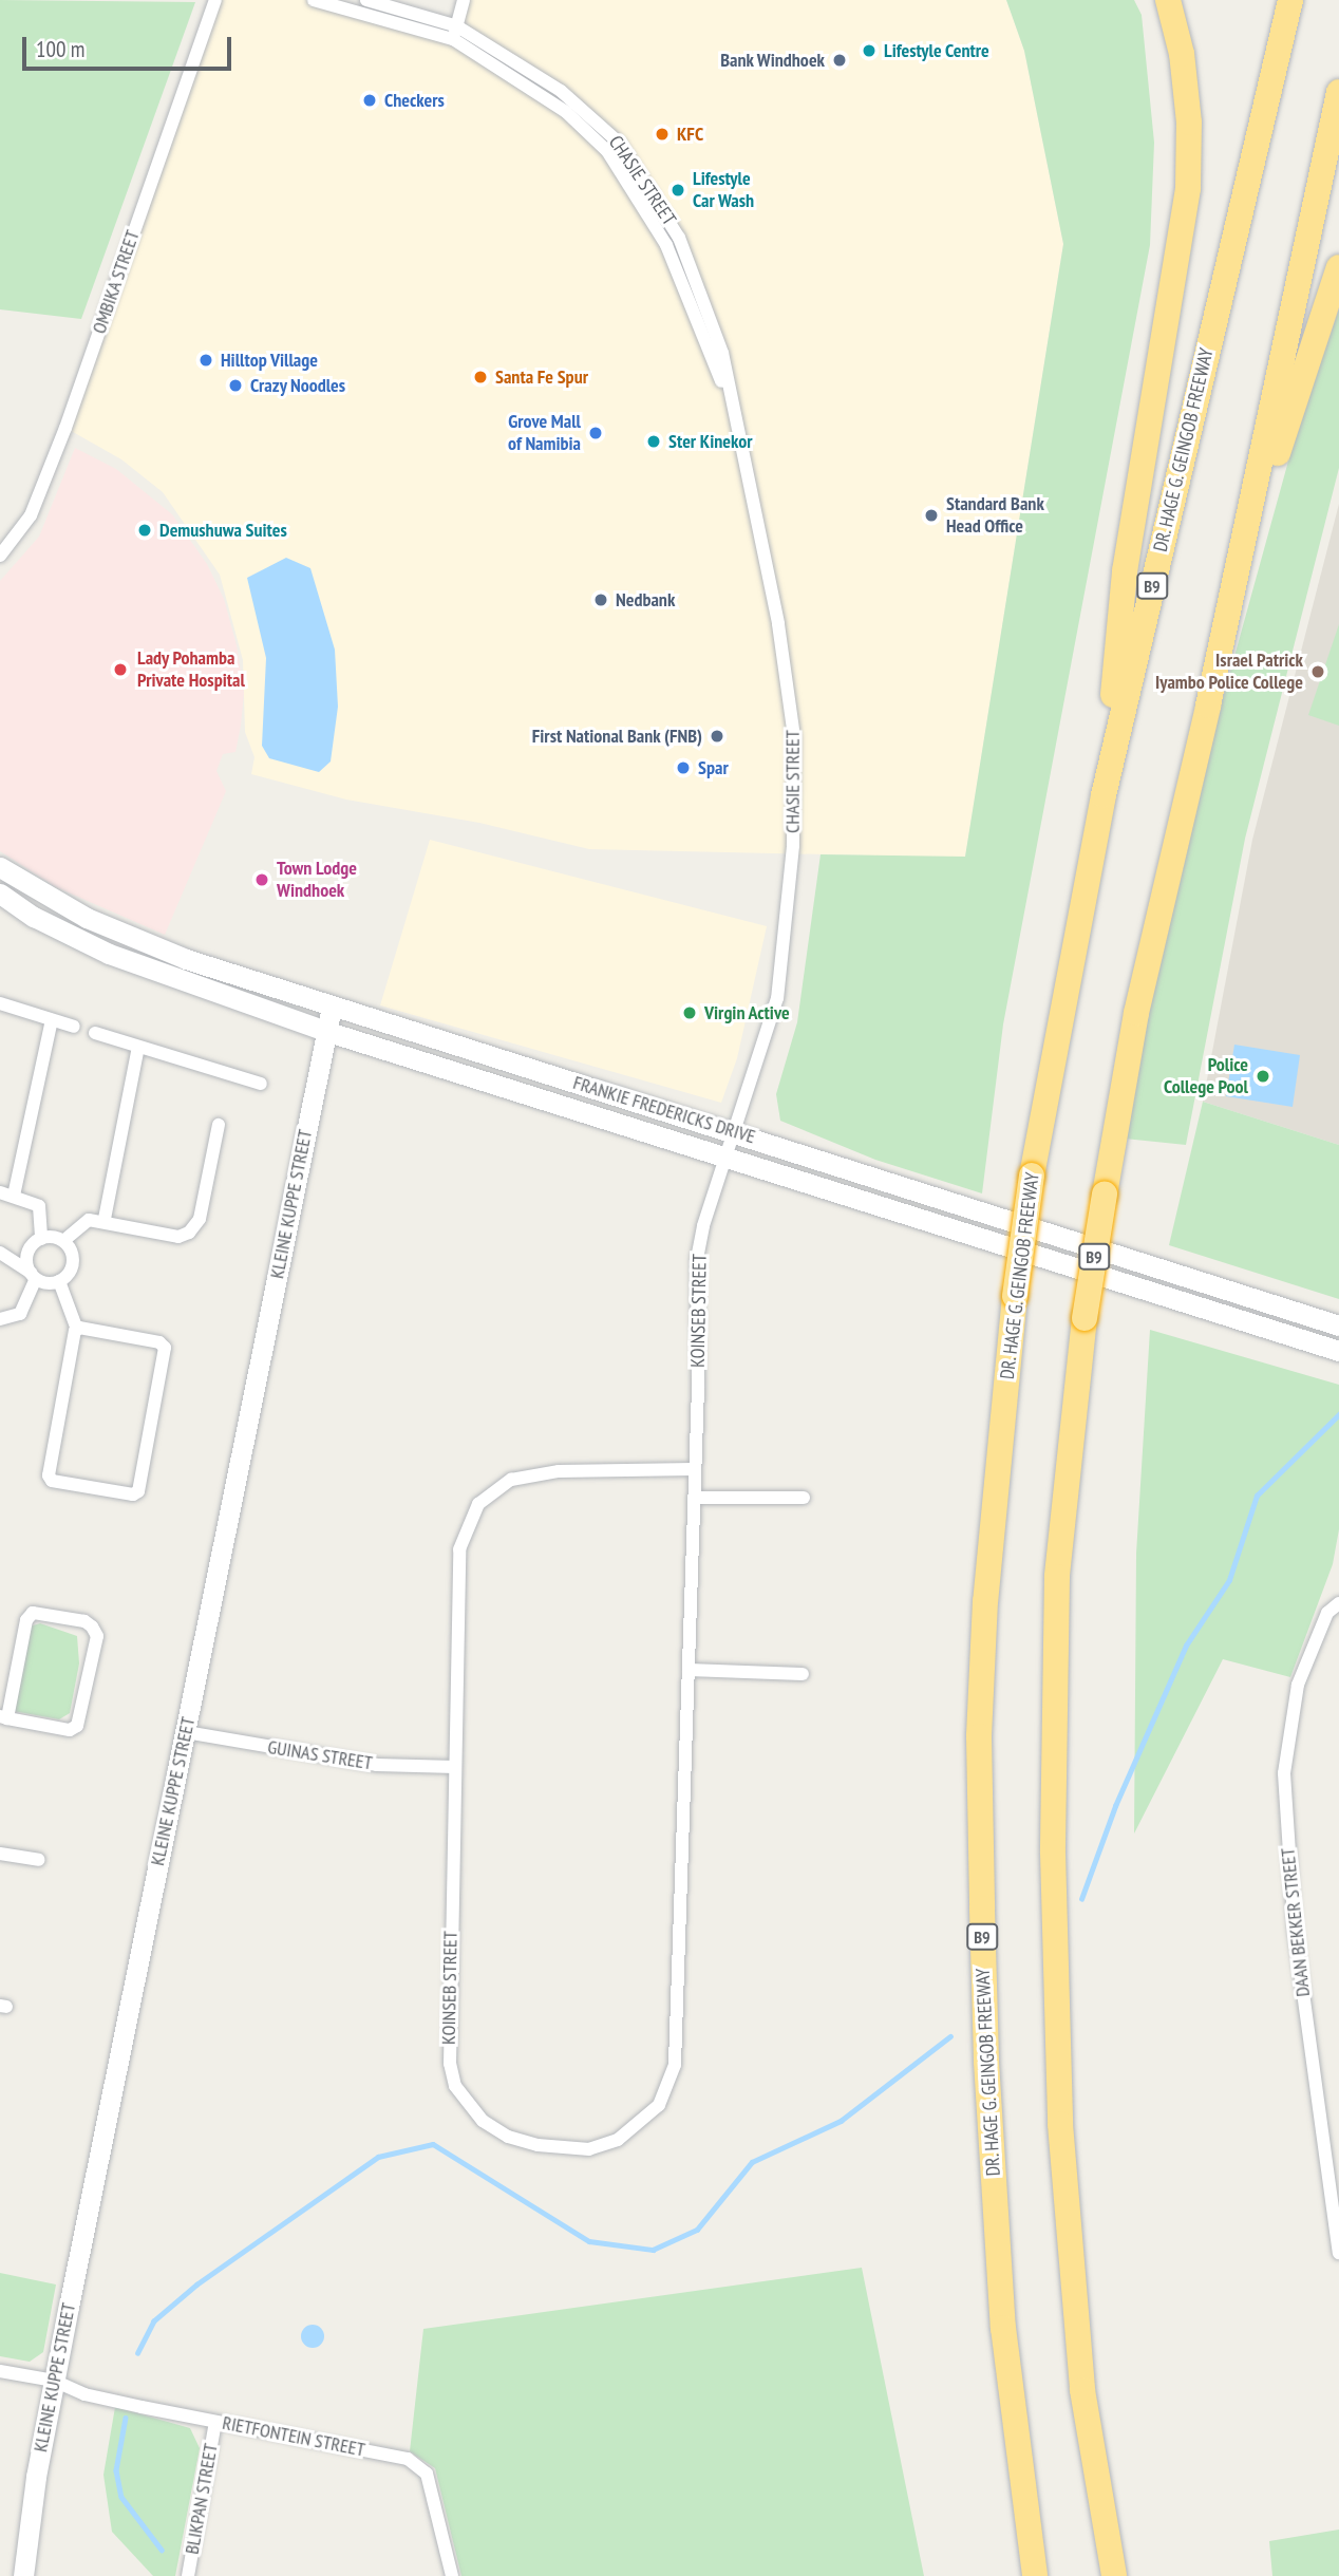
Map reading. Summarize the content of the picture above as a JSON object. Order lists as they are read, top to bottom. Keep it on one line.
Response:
{"streets":{"highway":["DR. HAGE G. GEINGOB FREEWAY","B9"],"main road":["FRANKIE FREDERICKS DRIVE","KLEINE KUPPE STREET"],"street":["CHASIE STREET","OMBIKA STREET","KOINSEB STREET","GUINAS STREET","DAAN BEKKER STREET","RIETFONTEIN STREET","BLIKPAN STREET"]},"crossings":[["CHASIE STREET","FRANKIE FREDERICKS DRIVE"],["CHASIE STREET","KOINSEB STREET"],["FRANKIE FREDERICKS DRIVE","KLEINE KUPPE STREET"],["FRANKIE FREDERICKS DRIVE","KOINSEB STREET"],["KLEINE KUPPE STREET","GUINAS STREET"],["KLEINE KUPPE STREET","RIETFONTEIN STREET"],["KOINSEB STREET","GUINAS STREET"],["RIETFONTEIN STREET","BLIKPAN STREET"]],"places":["Lifestyle Centre","Bank Windhoek","Checkers","KFC","Lifestyle Car Wash","Hilltop Village","Santa Fe Spur","Crazy Noodles","Grove Mall of Namibia","Ster Kinekor","Standard Bank Head Office","Demushuwa Suites","Nedbank","Lady Pohamba Private Hospital","Israel Patrick Iyambo Police College","First National Bank (FNB)","Spar","Town Lodge Windhoek","Virgin Active","Police College Pool"],"scale_bar":"100 m"}
